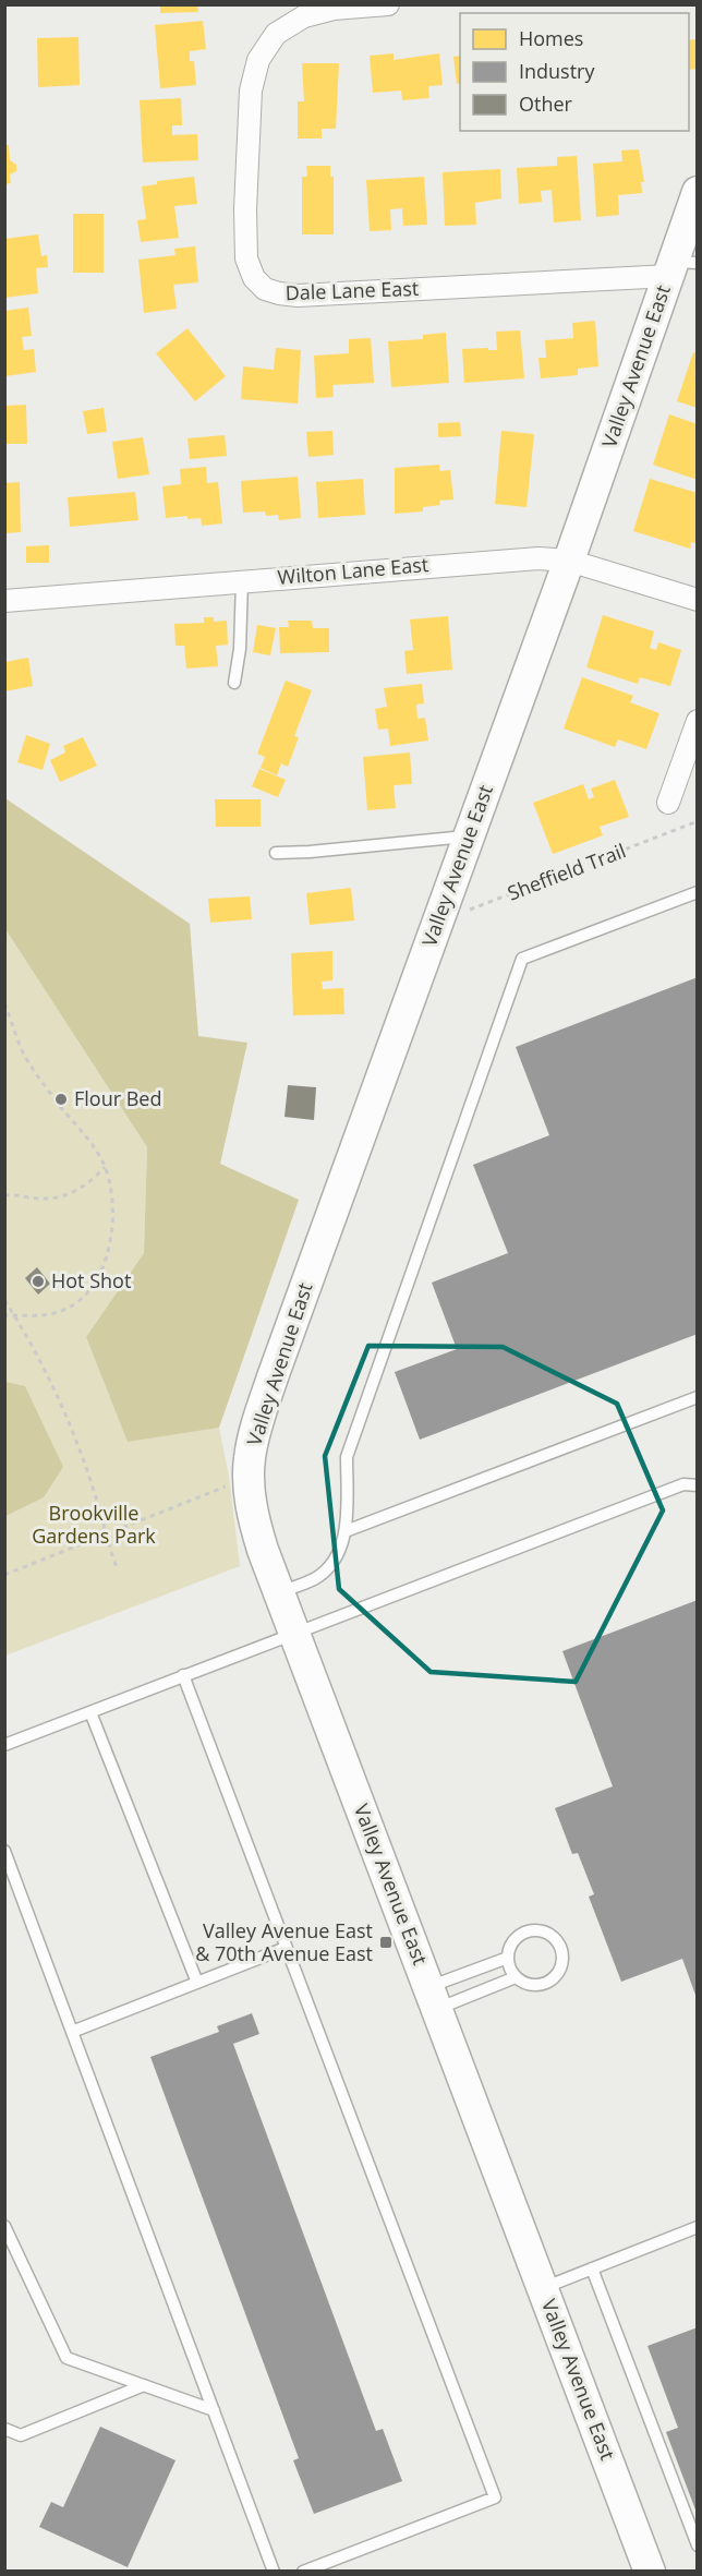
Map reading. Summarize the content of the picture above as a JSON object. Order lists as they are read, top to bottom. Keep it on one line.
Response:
{"streets":{"main road":["Valley Avenue East"],"street":["Dale Lane East","Wilton Lane East"],"path":["Sheffield Trail"]},"crossings":[["Dale Lane East","Valley Avenue East"],["Valley Avenue East","Wilton Lane East"],["Valley Avenue East","Sheffield Trail"]],"parks":["Brookville Gardens Park"],"places":{"other":["Flour Bed","Hot Shot"],"transit":["Valley Avenue East & 70th Avenue East"]},"legend":["Homes","Industry","Other"]}
